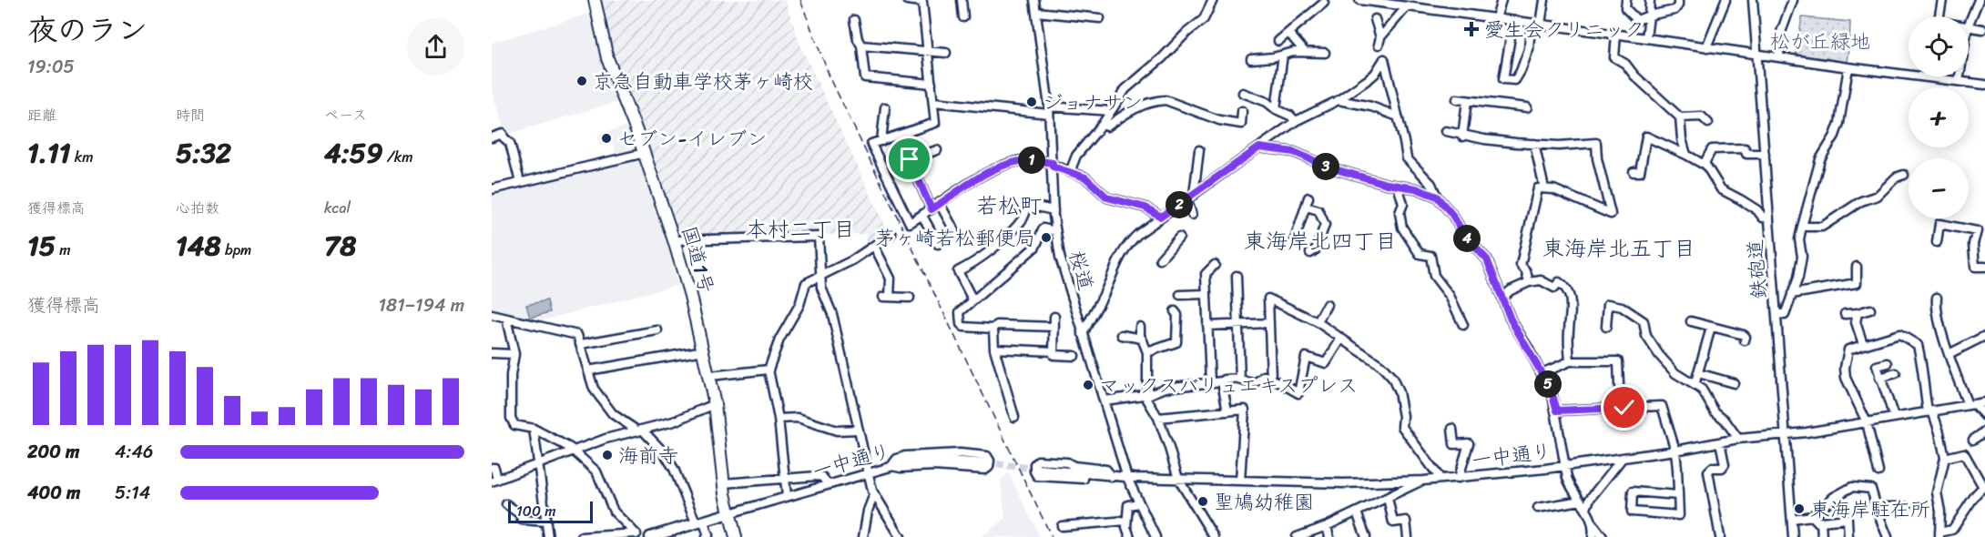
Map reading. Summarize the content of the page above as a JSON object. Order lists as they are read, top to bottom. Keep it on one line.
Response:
{"streets":{"highway":["国道1号"],"street":["鉄砲道","桜道","一中通り"]},"crossings":[["国道1号","一中通り"],["鉄砲道","一中通り"],["桜道","一中通り"]],"districts":["若松町","本村二丁目","東海岸北四丁目","東海岸北五丁目"],"parks":["松が丘緑地"],"places":{"health":["愛生会クリニック"],"other":["京急自動車学校茅ヶ崎校","ジョナサン","セブン-イレブン","茅ヶ崎若松郵便局","マックスバリュエキスプレス","海前寺","聖鳩幼稚園","東海岸駐在所"]},"scale_bar":"100 m","page":{"heading":["夜のラン","19:05"],"map_buttons":["+","−"],"stats":[["距離","1.11 km"],["時間","5:32"],["ペース","4:59 /km"],["獲得標高","15 m"],["心拍数","148 bpm"],["kcal","78"]],"pins":["1","3","2","4","5"],"chart":["獲得標高","181–194 m"],"list":[{"name":"200 m","note":"4:46"},{"name":"400 m","note":"5:14"}],"scale":"100 m"}}
